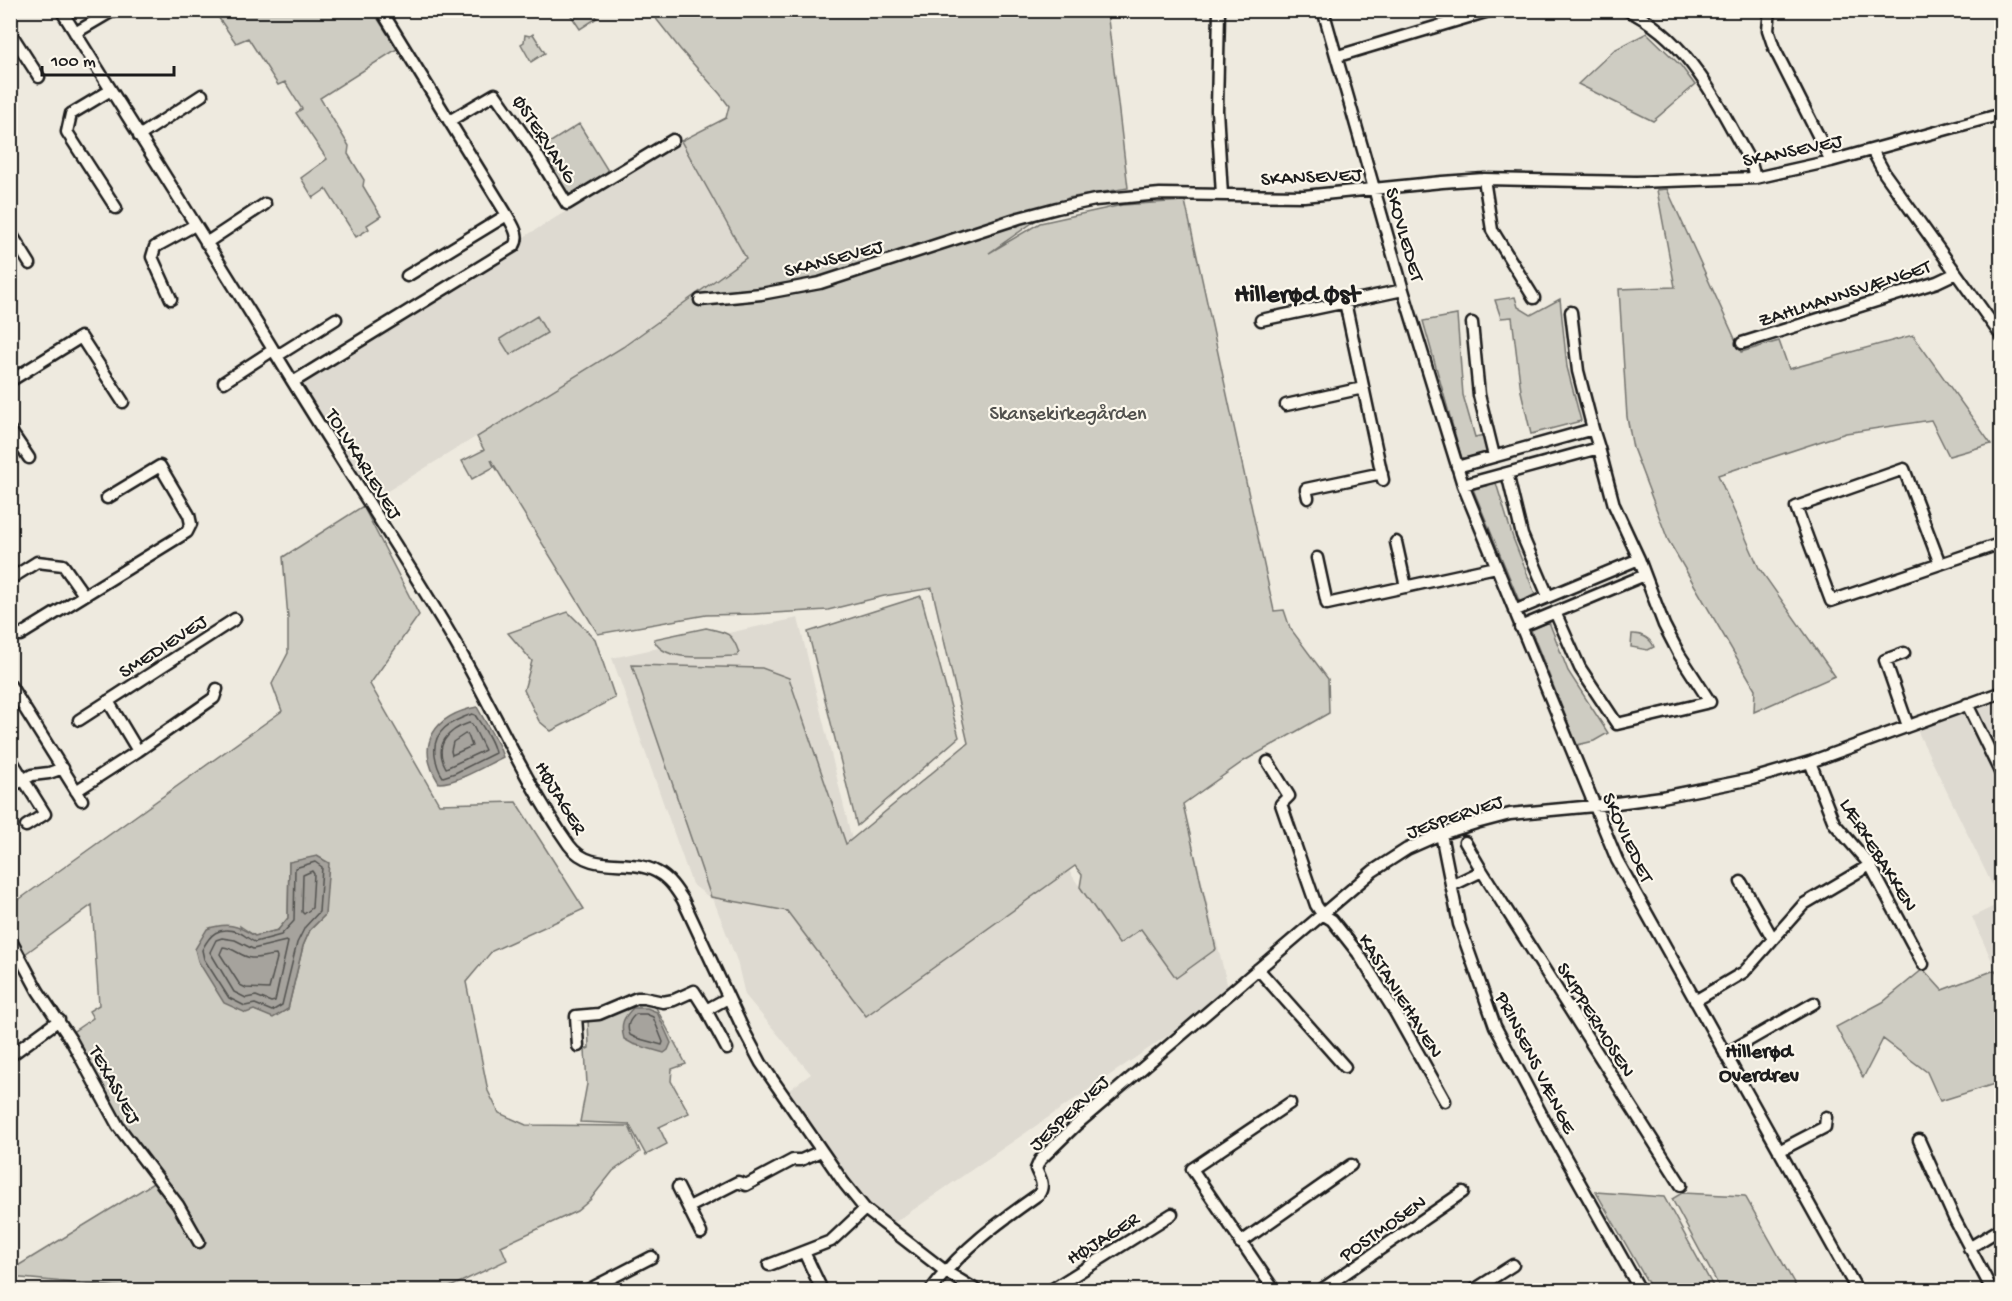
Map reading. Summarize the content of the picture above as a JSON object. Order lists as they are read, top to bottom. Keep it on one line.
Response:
{"streets":{"street":["ØSTERVANG","SKANSEVEJ","SKOVLEDET","ZAHLMANNSVÆNGET","TOLVKARLEVEJ","SMEDIEVEJ","HØJAGER","JESPERVEJ","LÆRKEBAKKEN","KASTANIEHAVEN","SKIPPERMOSEN","PRINSENS VÆNGE","TEXASVEJ","POSTMOSEN"]},"crossings":[["SKANSEVEJ","SKOVLEDET"],["SKOVLEDET","JESPERVEJ"],["TOLVKARLEVEJ","HØJAGER"],["HØJAGER","JESPERVEJ"],["JESPERVEJ","LÆRKEBAKKEN"],["JESPERVEJ","KASTANIEHAVEN"],["JESPERVEJ","PRINSENS VÆNGE"]],"districts":["Hillerød Øst","Hillerød Overdrev"],"parks":["Skansekirkegården"],"scale_bar":"100 m"}
